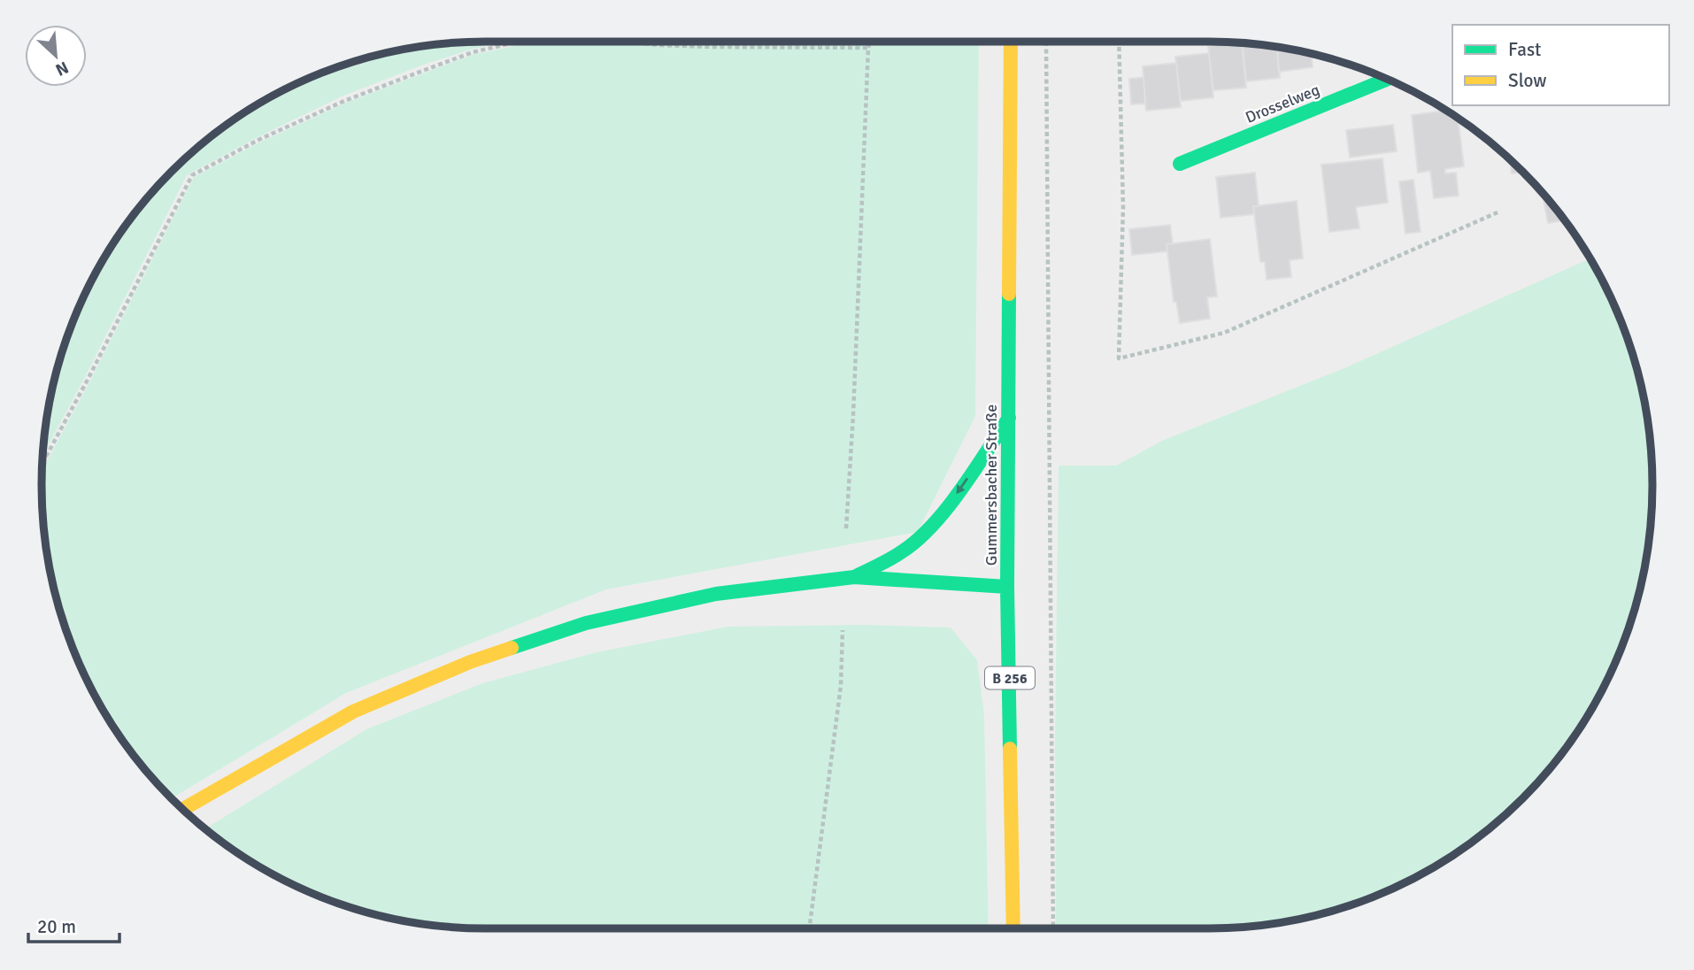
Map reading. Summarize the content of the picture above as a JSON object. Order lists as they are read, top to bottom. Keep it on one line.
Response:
{"streets":{"main road":["Drosselweg","Gummersbacher Straße","B 256"]},"legend":["Fast","Slow"],"scale_bar":"20 m","north":"bottom right"}
